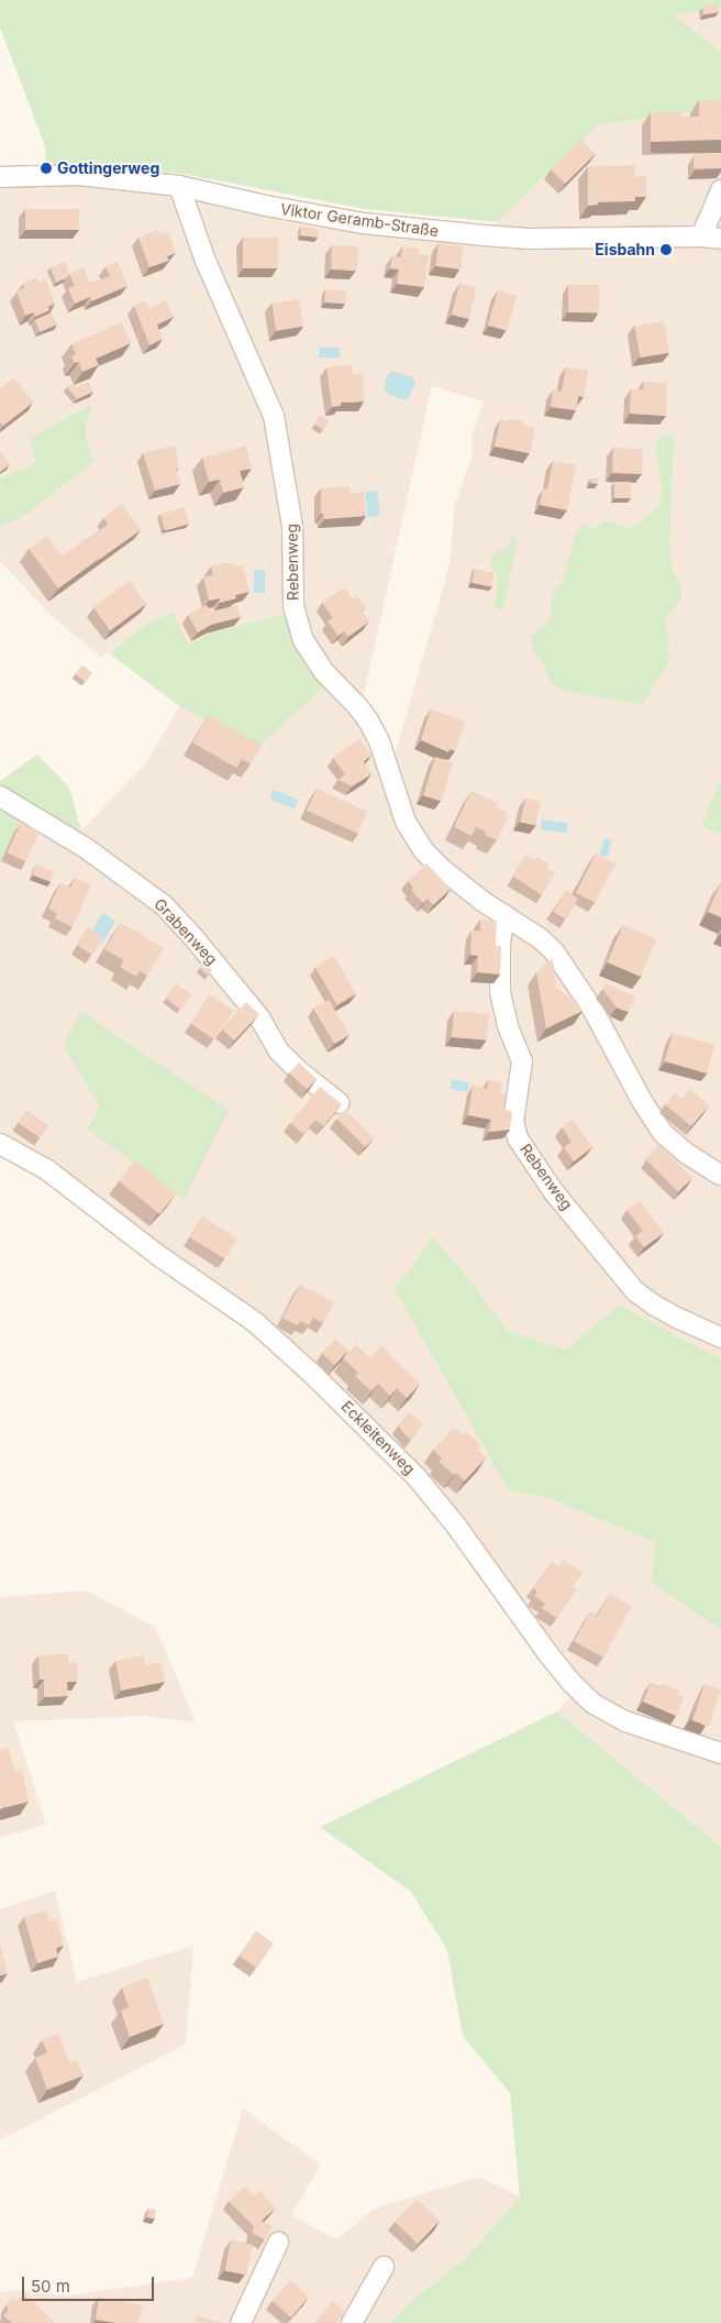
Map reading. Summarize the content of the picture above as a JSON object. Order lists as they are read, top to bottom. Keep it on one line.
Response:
{"streets":{"street":["Viktor Geramb-Straße","Rebenweg","Grabenweg","Eckleitenweg"]},"crossings":[["Viktor Geramb-Straße","Rebenweg"]],"places":["Gottingerweg","Eisbahn"],"scale_bar":"50 m"}
